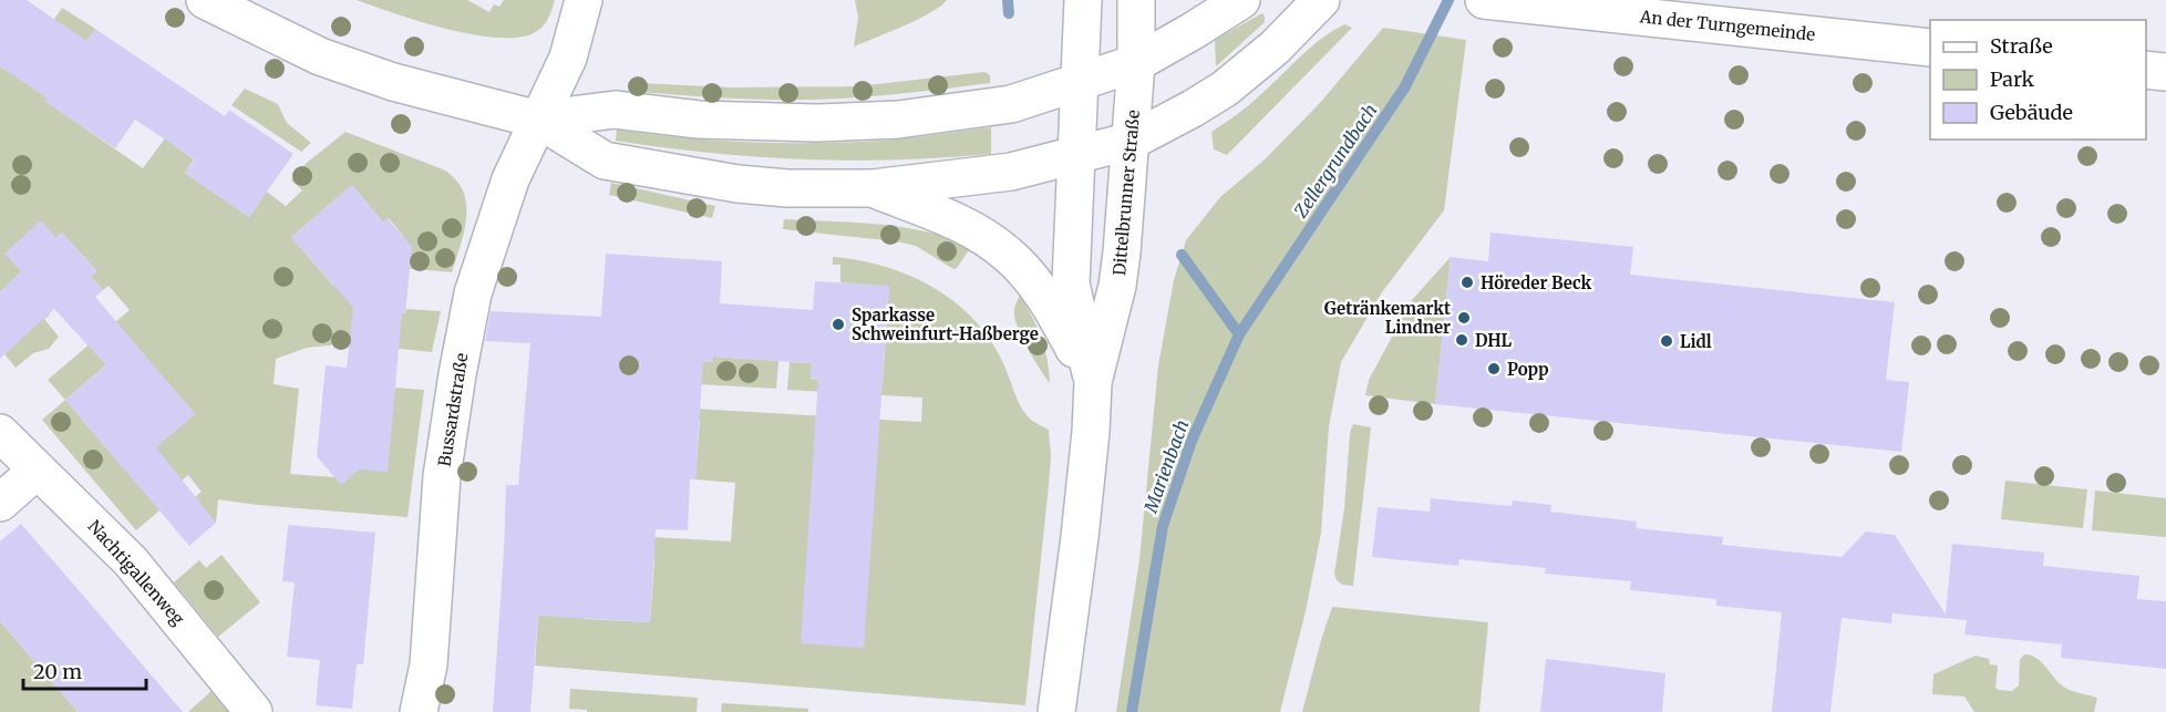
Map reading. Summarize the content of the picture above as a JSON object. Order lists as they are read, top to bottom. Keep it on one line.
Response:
{"streets":{"street":["An der Turngemeinde","Dittelbrunner Straße","Bussardstraße","Nachtigallenweg"]},"water":["Zellergrundbach","Marienbach"],"places":["Höreder Beck","Getränkemarkt Lindner","Sparkasse Schweinfurt-Haßberge","DHL","Lidl","Popp"],"legend":["Straße","Park","Gebäude"],"scale_bar":"20 m"}
